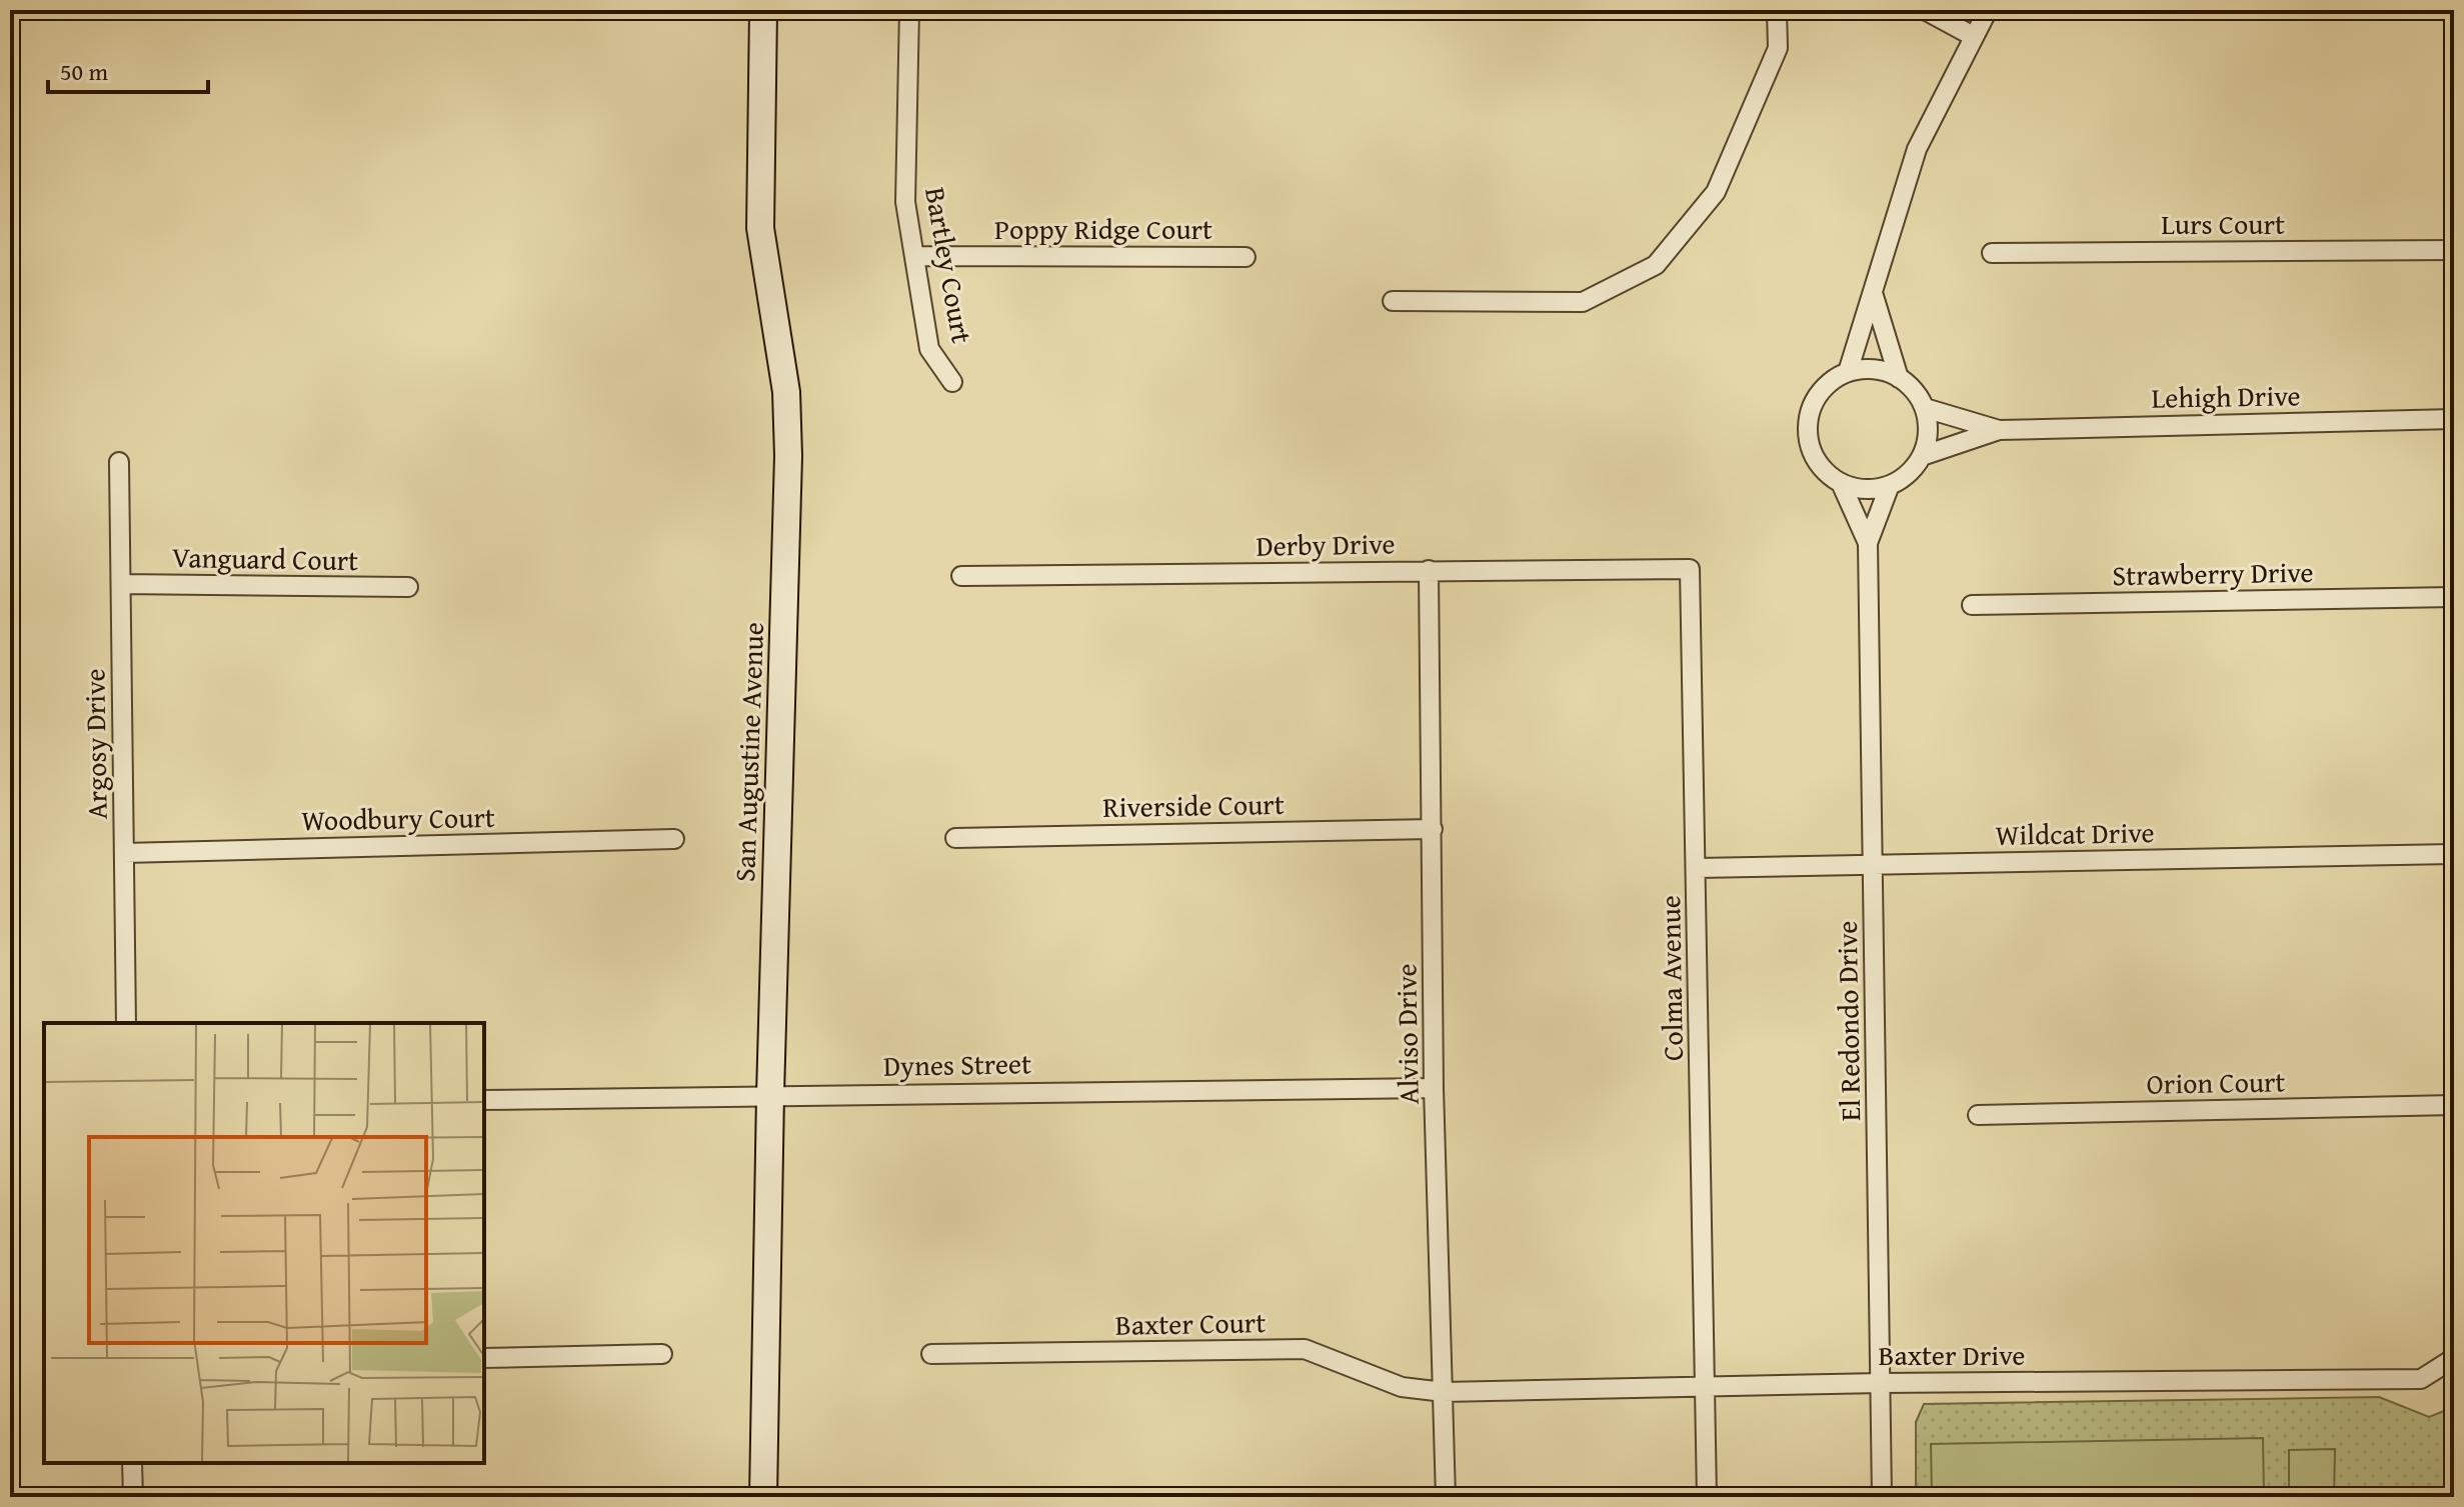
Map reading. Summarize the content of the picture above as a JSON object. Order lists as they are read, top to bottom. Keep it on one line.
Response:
{"streets":{"street":["Lurs Court","Poppy Ridge Court","Bartley Court","Lehigh Drive","Derby Drive","Vanguard Court","Strawberry Drive","Argosy Drive","San Augustine Avenue","Riverside Court","Woodbury Court","Wildcat Drive","Colma Avenue","El Redondo Drive","Alviso Drive","Dynes Street","Orion Court","Baxter Court","Baxter Drive"]},"crossings":[["Poppy Ridge Court","Bartley Court"],["Lehigh Drive","El Redondo Drive"],["Derby Drive","Colma Avenue"],["Derby Drive","Alviso Drive"],["Vanguard Court","Argosy Drive"],["Argosy Drive","Woodbury Court"],["San Augustine Avenue","Dynes Street"],["Riverside Court","Alviso Drive"],["Wildcat Drive","Colma Avenue"],["Wildcat Drive","El Redondo Drive"],["Colma Avenue","Baxter Drive"],["El Redondo Drive","Baxter Drive"],["Alviso Drive","Dynes Street"],["Alviso Drive","Baxter Court"],["Alviso Drive","Baxter Drive"],["Baxter Court","Baxter Drive"]],"scale_bar":"50 m"}
